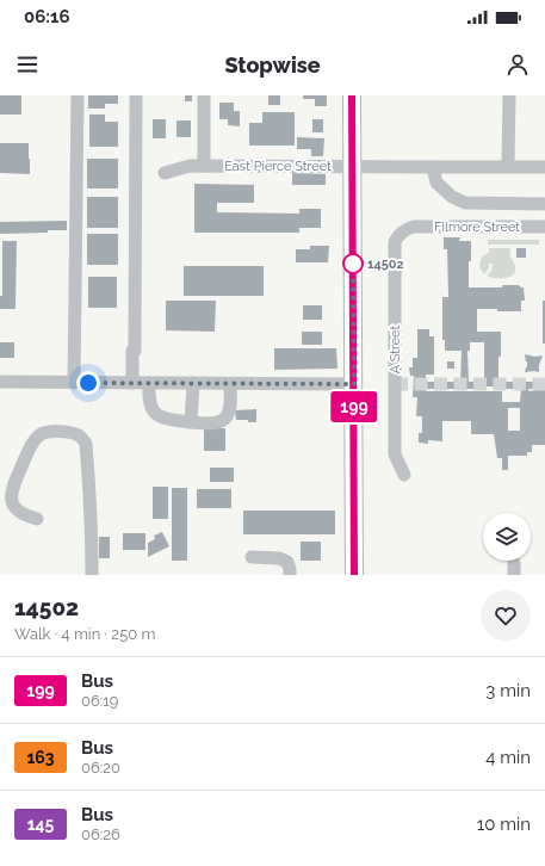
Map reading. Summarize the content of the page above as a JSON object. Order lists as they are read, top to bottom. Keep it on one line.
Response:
{"streets":{"street":["East Pierce Street","Filmore Street","A Street"]},"crossings":[["Filmore Street","A Street"]],"places":["14502"],"lines":["bus line 199"],"page":{"status":"06:16","header":"Stopwise","on_map":"199","heading":["14502","Walk · 4 min · 250 m"],"list":[{"mark":"199","name":"Bus","note":"06:19","value":"3 min"},{"mark":"163","name":"Bus","note":"06:20","value":"4 min"},{"mark":"145","name":"Bus","note":"06:26","value":"10 min"}]}}
